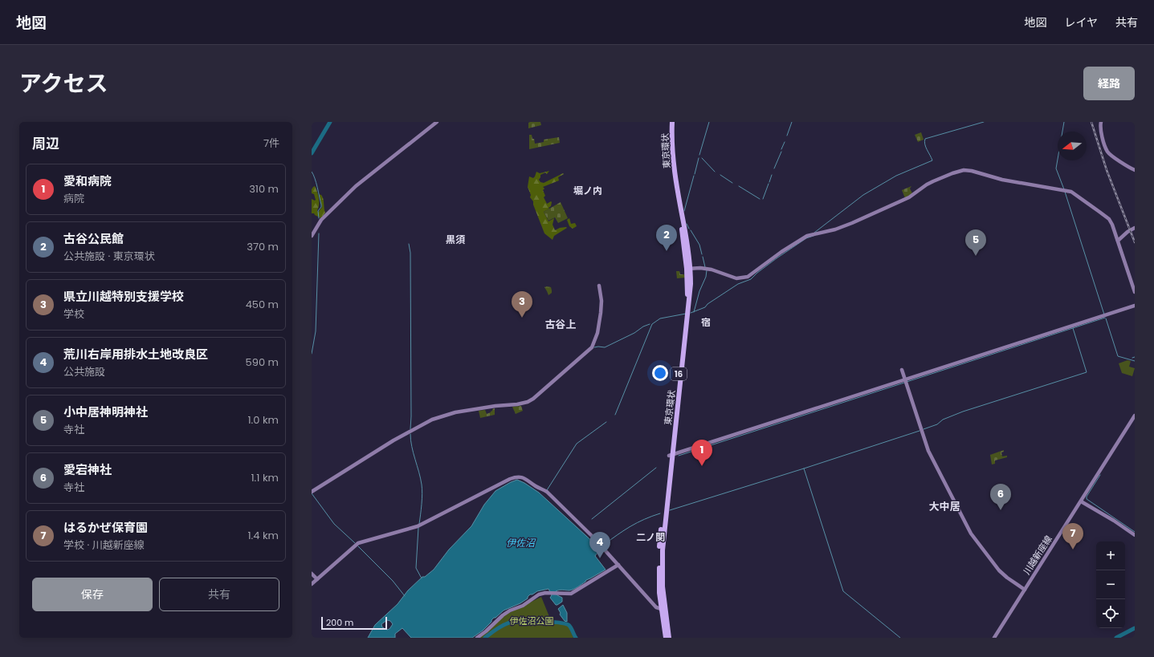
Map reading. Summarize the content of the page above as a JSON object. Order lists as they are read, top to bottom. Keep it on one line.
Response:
{"streets":{"highway":["東京環状","16"],"street":["川越新座線"]},"districts":["堀ノ内","黒須","宿","古谷上","大中居","二ノ関"],"water":["伊佐沼"],"parks":["伊佐沼公園"],"scale_bar":"200 m","north":"left","page":{"header":"地図","nav":["地図","レイヤ","共有"],"title":"アクセス","buttons":["経路",["保存","共有"]],"heading":["周辺","7件"],"list":[{"mark":"1","name":"愛和病院","note":"病院","value":"310 m"},{"mark":"2","name":"古谷公民館","note":"公共施設 · 東京環状","value":"370 m"},{"mark":"3","name":"県立川越特別支援学校","note":"学校","value":"450 m"},{"mark":"4","name":"荒川右岸用排水土地改良区","note":"公共施設","value":"590 m"},{"mark":"5","name":"小中居神明神社","note":"寺社","value":"1.0 km"},{"mark":"6","name":"愛宕神社","note":"寺社","value":"1.1 km"},{"mark":"7","name":"はるかぜ保育園","note":"学校 · 川越新座線","value":"1.4 km"}],"pins":["2","5","3","1","6","7","4"],"map_buttons":["+","−"],"scale":"200 m"}}
